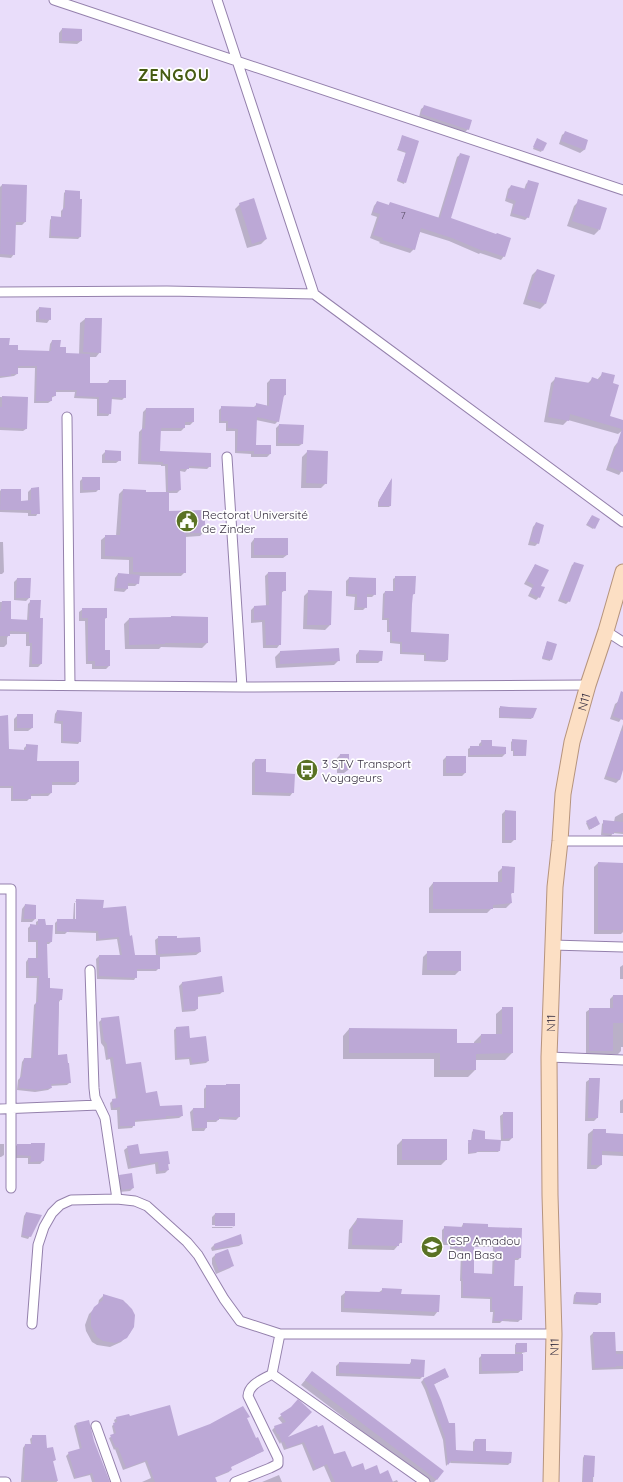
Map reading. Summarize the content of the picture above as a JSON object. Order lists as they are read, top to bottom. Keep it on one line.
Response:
{"streets":{"main road":["N11"]},"districts":["ZENGOU"],"places":{"public building":["Rectorat Université de Zinder"],"bus stop":["3 STV Transport Voyageurs"],"school or university":["CSP Amadou Dan Basa"]},"house_numbers":["7"]}
